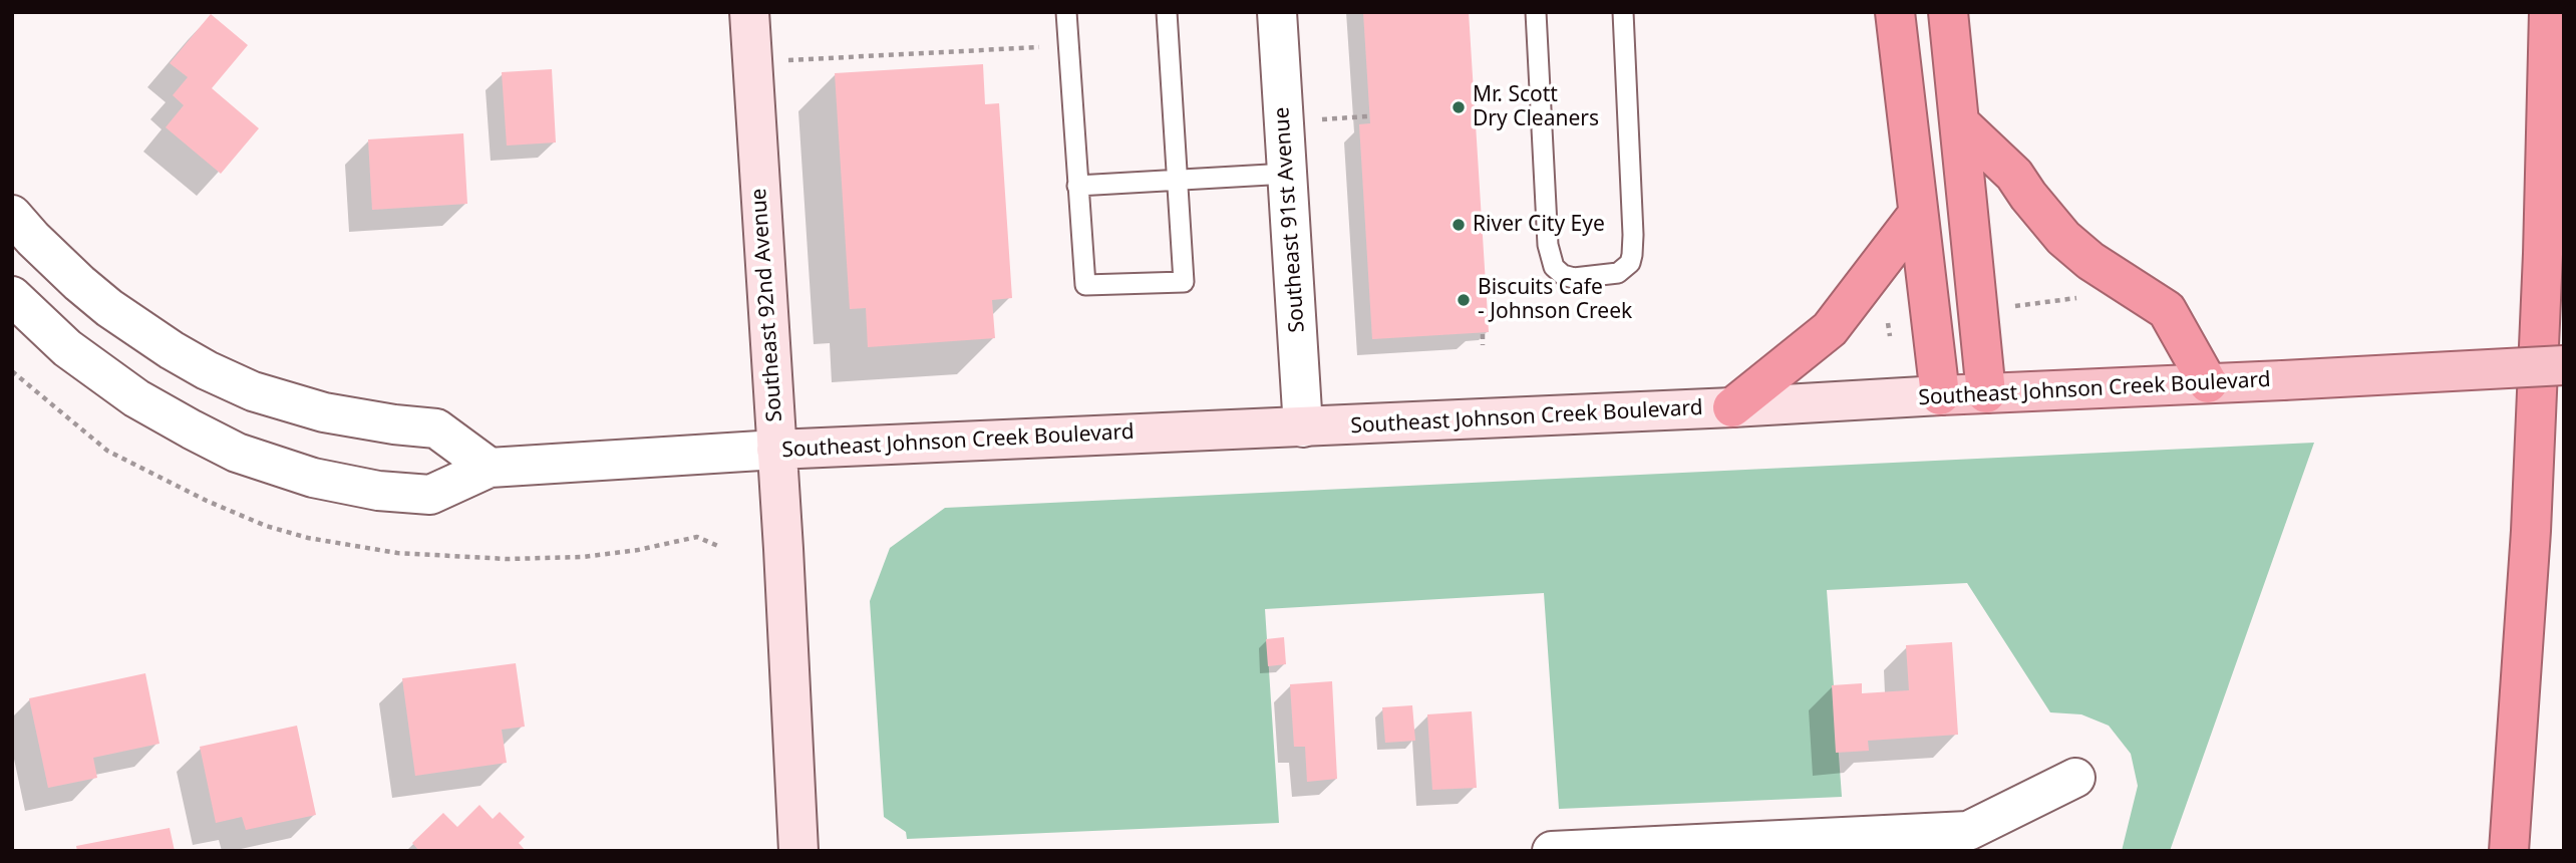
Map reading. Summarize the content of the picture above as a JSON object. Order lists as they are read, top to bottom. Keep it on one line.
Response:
{"streets":{"main road":["Southeast 92nd Avenue","Southeast Johnson Creek Boulevard"],"street":["Southeast 91st Avenue"]},"crossings":[["Southeast 91st Avenue","Southeast Johnson Creek Boulevard"],["Southeast 92nd Avenue","Southeast Johnson Creek Boulevard"]],"places":["Mr. Scott Dry Cleaners","River City Eye","Biscuits Cafe - Johnson Creek"]}
